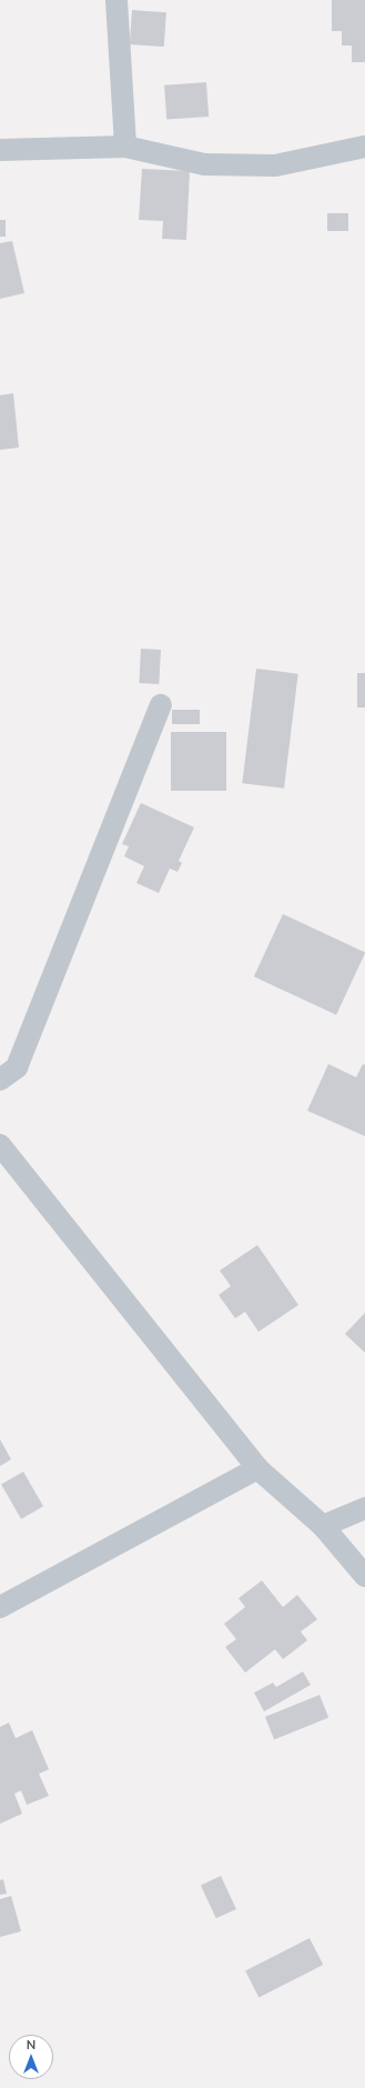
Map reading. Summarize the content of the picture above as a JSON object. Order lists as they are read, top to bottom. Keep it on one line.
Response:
{"north":"top"}
